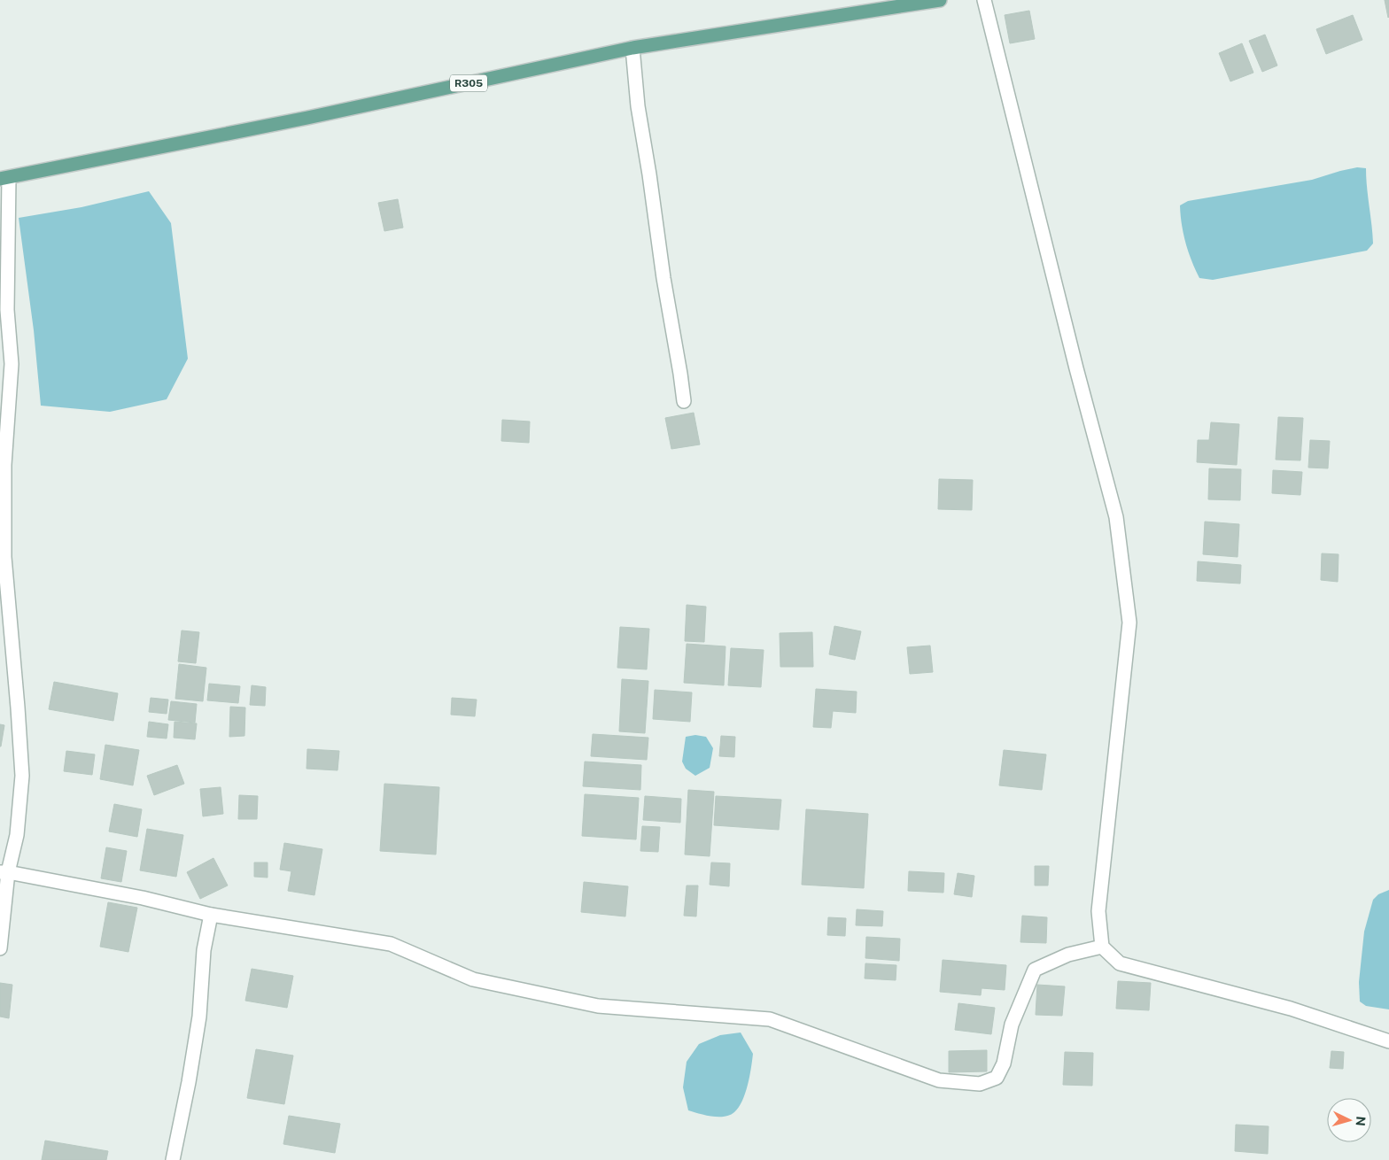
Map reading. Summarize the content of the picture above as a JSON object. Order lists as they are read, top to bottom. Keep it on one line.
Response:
{"streets":{"main road":["R305"]},"north":"right"}
